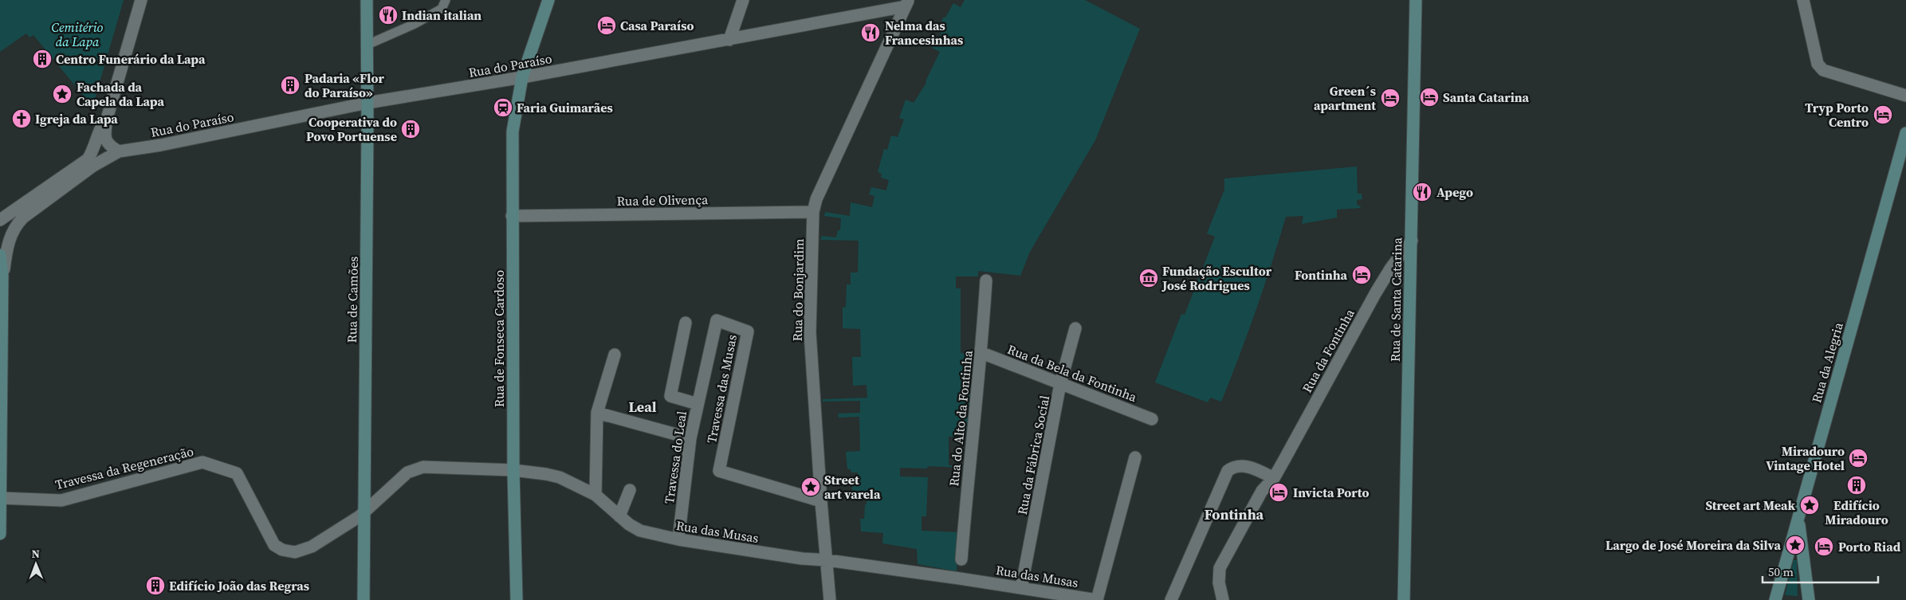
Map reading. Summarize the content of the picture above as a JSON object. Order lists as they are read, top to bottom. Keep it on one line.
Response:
{"streets":{"main road":["Rua de Camões","Rua de Santa Catarina","Rua de Fonseca Cardoso","Rua da Alegria"],"street":["Rua do Paraíso","Rua de Olivença","Rua do Bonjardim","Rua da Fontinha","Rua da Bela da Fontinha","Travessa das Musas","Rua do Alto da Fontinha","Rua da Fábrica Social","Travessa do Leal","Travessa da Regeneração","Rua das Musas"]},"crossings":[["Rua do Paraíso","Rua do Bonjardim"],["Rua do Paraíso","Rua de Camões"],["Rua do Paraíso","Rua de Fonseca Cardoso"],["Rua de Olivença","Rua do Bonjardim"],["Rua de Olivença","Rua de Fonseca Cardoso"],["Rua do Bonjardim","Travessa das Musas"],["Rua do Bonjardim","Rua das Musas"],["Rua de Camões","Travessa da Regeneração"],["Rua de Camões","Rua das Musas"],["Rua de Santa Catarina","Rua da Fontinha"],["Rua de Fonseca Cardoso","Rua das Musas"],["Rua da Bela da Fontinha","Rua do Alto da Fontinha"],["Rua da Bela da Fontinha","Rua da Fábrica Social"],["Travessa das Musas","Travessa do Leal"],["Rua da Fábrica Social","Rua das Musas"],["Travessa do Leal","Rua das Musas"],["Travessa da Regeneração","Rua das Musas"]],"districts":["Leal","Fontinha"],"parks":["Cemitério da Lapa"],"places":{"restaurant":["Indian italian","Nelma das Francesinhas","Apego"],"hotel":["Casa Paraíso","Santa Catarina","Green´s apartment","Tryp Porto Centro","Fontinha","Miradouro Vintage Hotel","Invicta Porto","Porto Riad"],"building":["Centro Funerário da Lapa","Padaria «Flor do Paraíso»","Cooperativa do Povo Portuense","Edifício Miradouro","Edifício João das Regras"],"place":["Fachada da Capela da Lapa","Street art varela","Street art Meak","Largo de José Moreira da Silva"],"station":["Faria Guimarães"],"church":["Igreja da Lapa"],"museum":["Fundação Escultor José Rodrigues"]},"scale_bar":"50 m","north":"top"}
